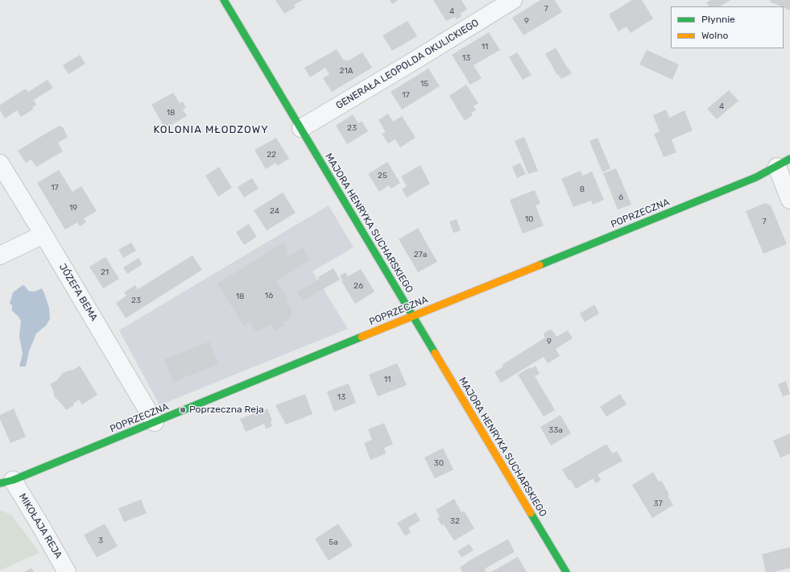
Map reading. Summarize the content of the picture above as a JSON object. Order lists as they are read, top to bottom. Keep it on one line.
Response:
{"streets":{"street":["GENERAŁA LEOPOLDA OKULICKIEGO","POPRZECZNA","MAJORA HENRYKA SUCHARSKIEGO","JÓZEFA BEMA","MIKOŁAJA REJA"]},"crossings":[["GENERAŁA LEOPOLDA OKULICKIEGO","MAJORA HENRYKA SUCHARSKIEGO"],["POPRZECZNA","MAJORA HENRYKA SUCHARSKIEGO"],["POPRZECZNA","JÓZEFA BEMA"],["POPRZECZNA","MIKOŁAJA REJA"]],"districts":["KOLONIA MŁODZOWY"],"places":["Poprzeczna Reja"],"house_numbers":["7","4","9","11","13","21A","15","17","4","18","23","22","25","17","8","6","19","24","10","7","27a","21","26","16","18","23","9","11","13","33a","30","37","32","3","5a"],"legend":["Płynnie","Wolno"]}
